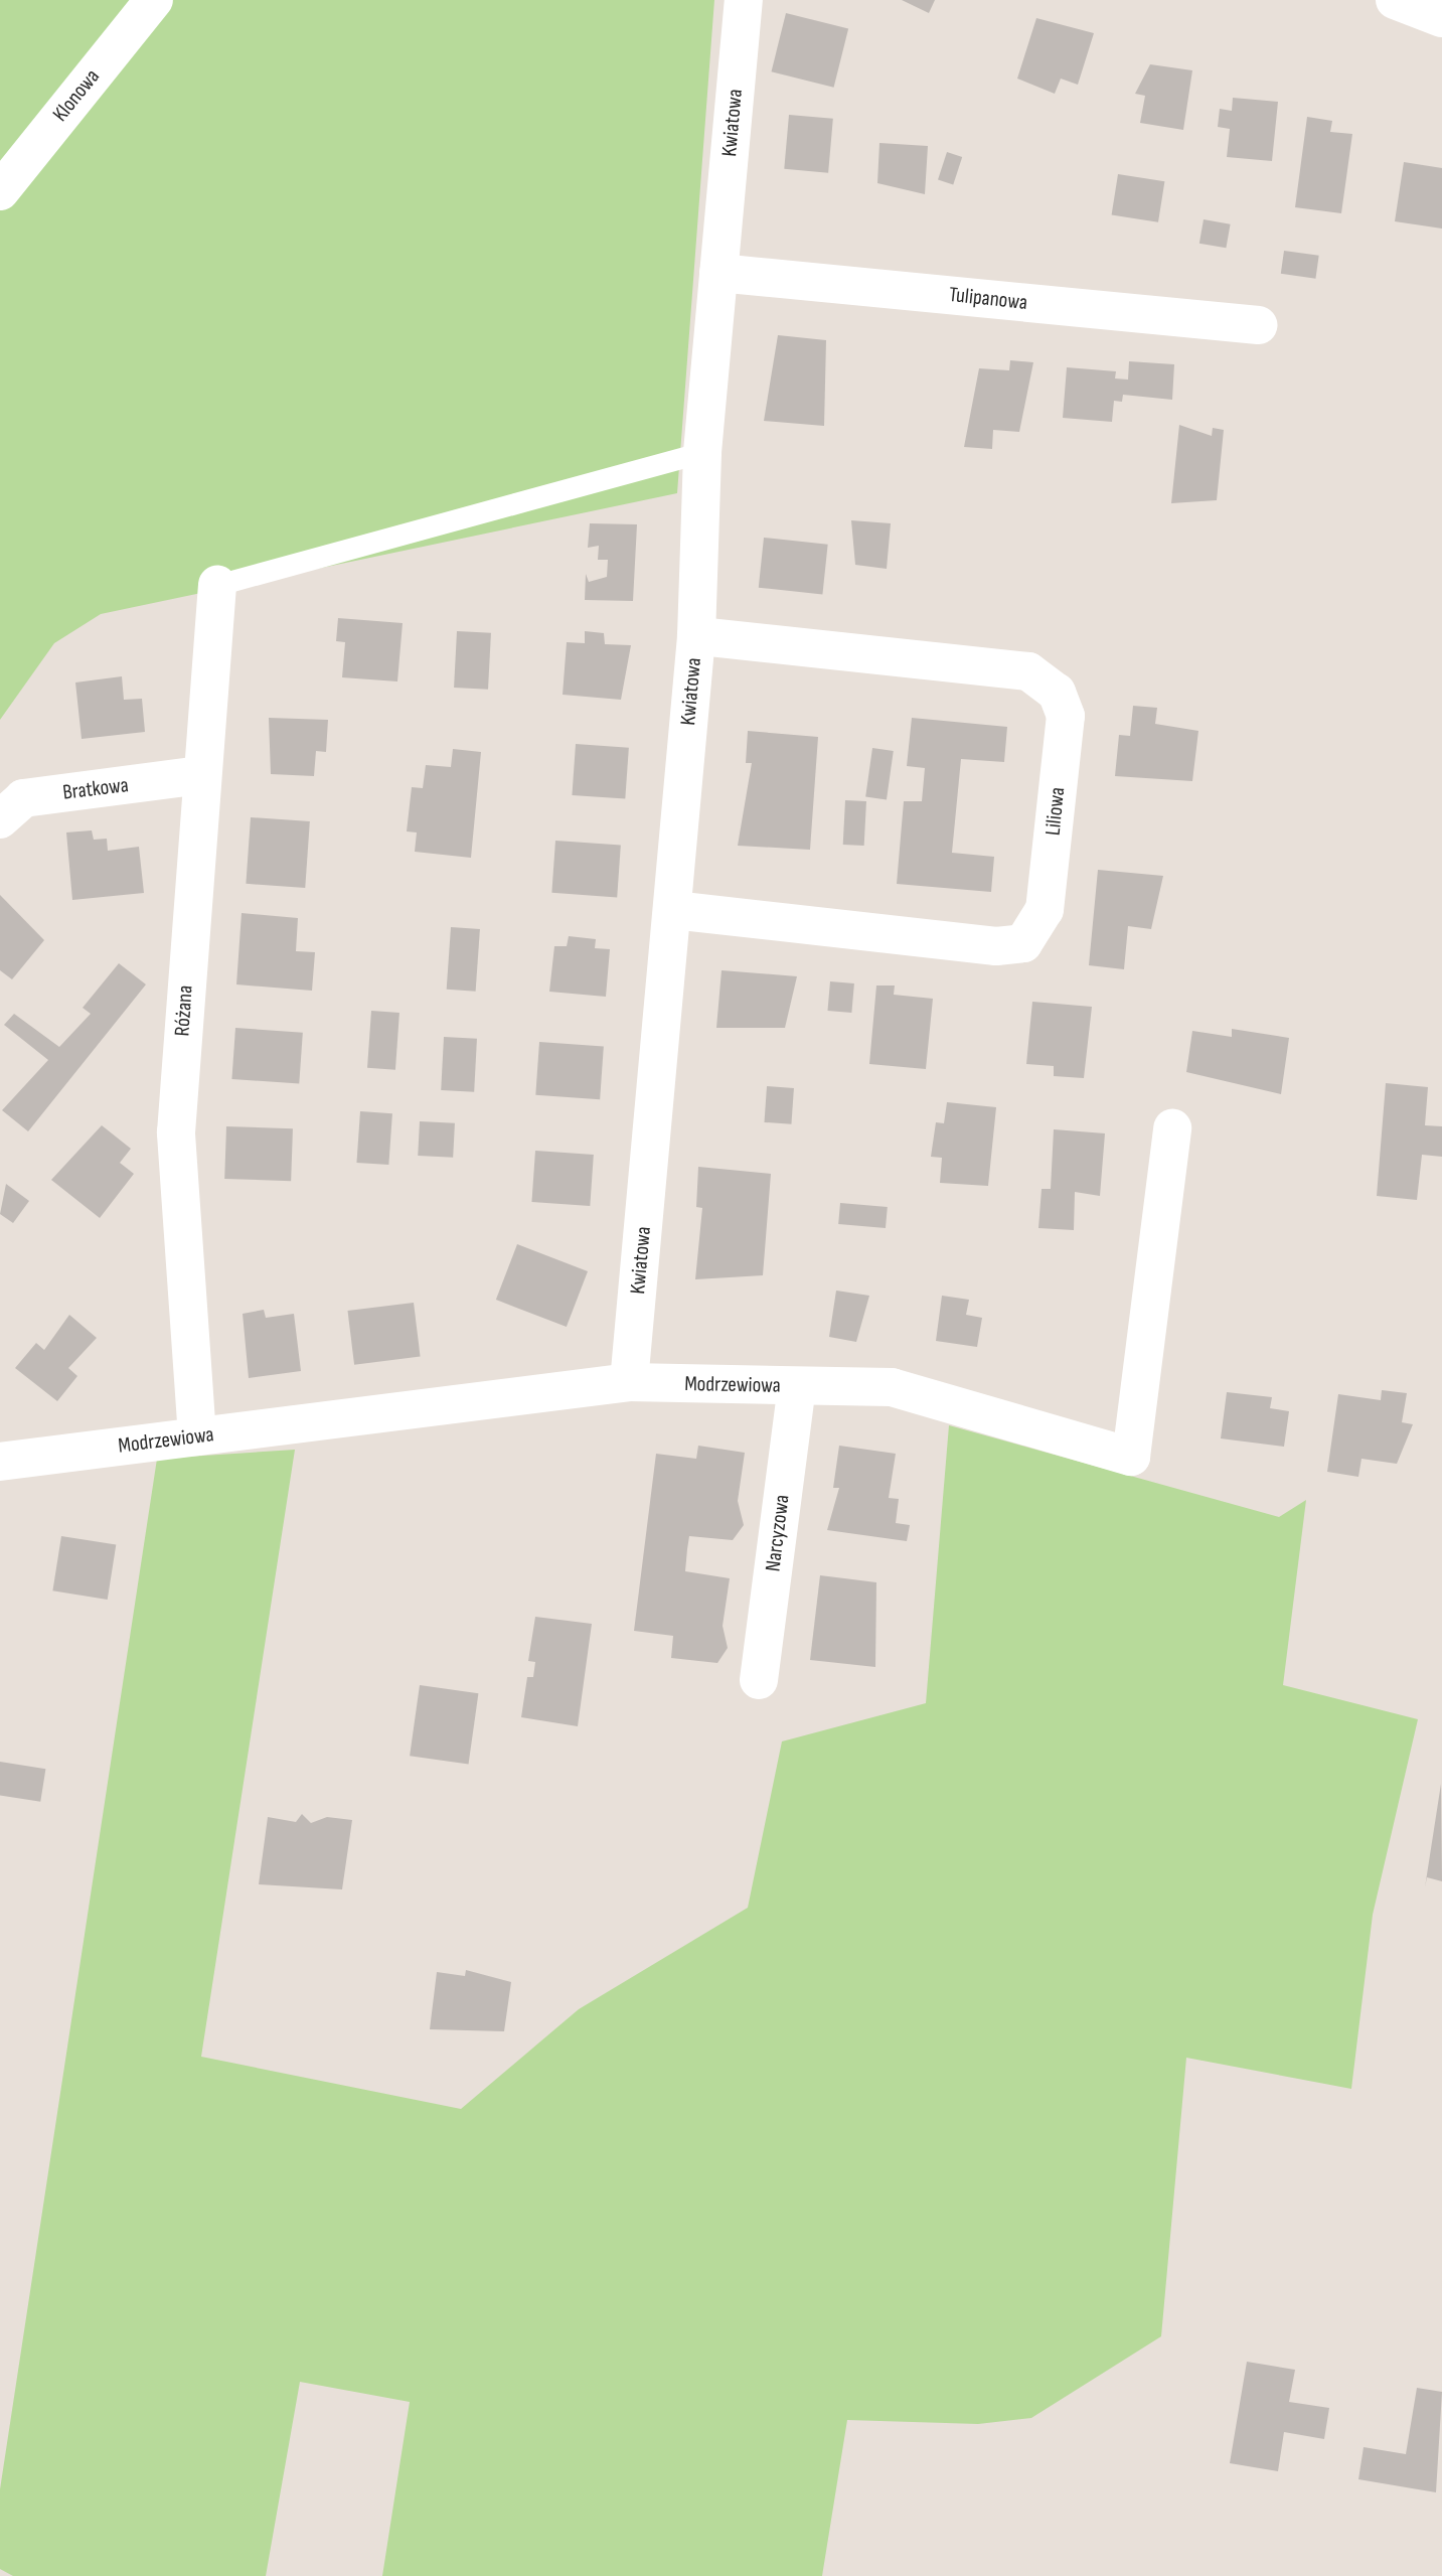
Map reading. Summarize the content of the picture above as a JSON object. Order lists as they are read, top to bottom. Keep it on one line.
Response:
{"streets":{"street":["Klonowa","Kwiatowa","Tulipanowa","Bratkowa","Liliowa","Różana","Modrzewiowa","Narcyzowa"]},"crossings":[["Kwiatowa","Tulipanowa"],["Kwiatowa","Liliowa"],["Kwiatowa","Modrzewiowa"],["Bratkowa","Różana"],["Różana","Modrzewiowa"],["Modrzewiowa","Narcyzowa"]]}
